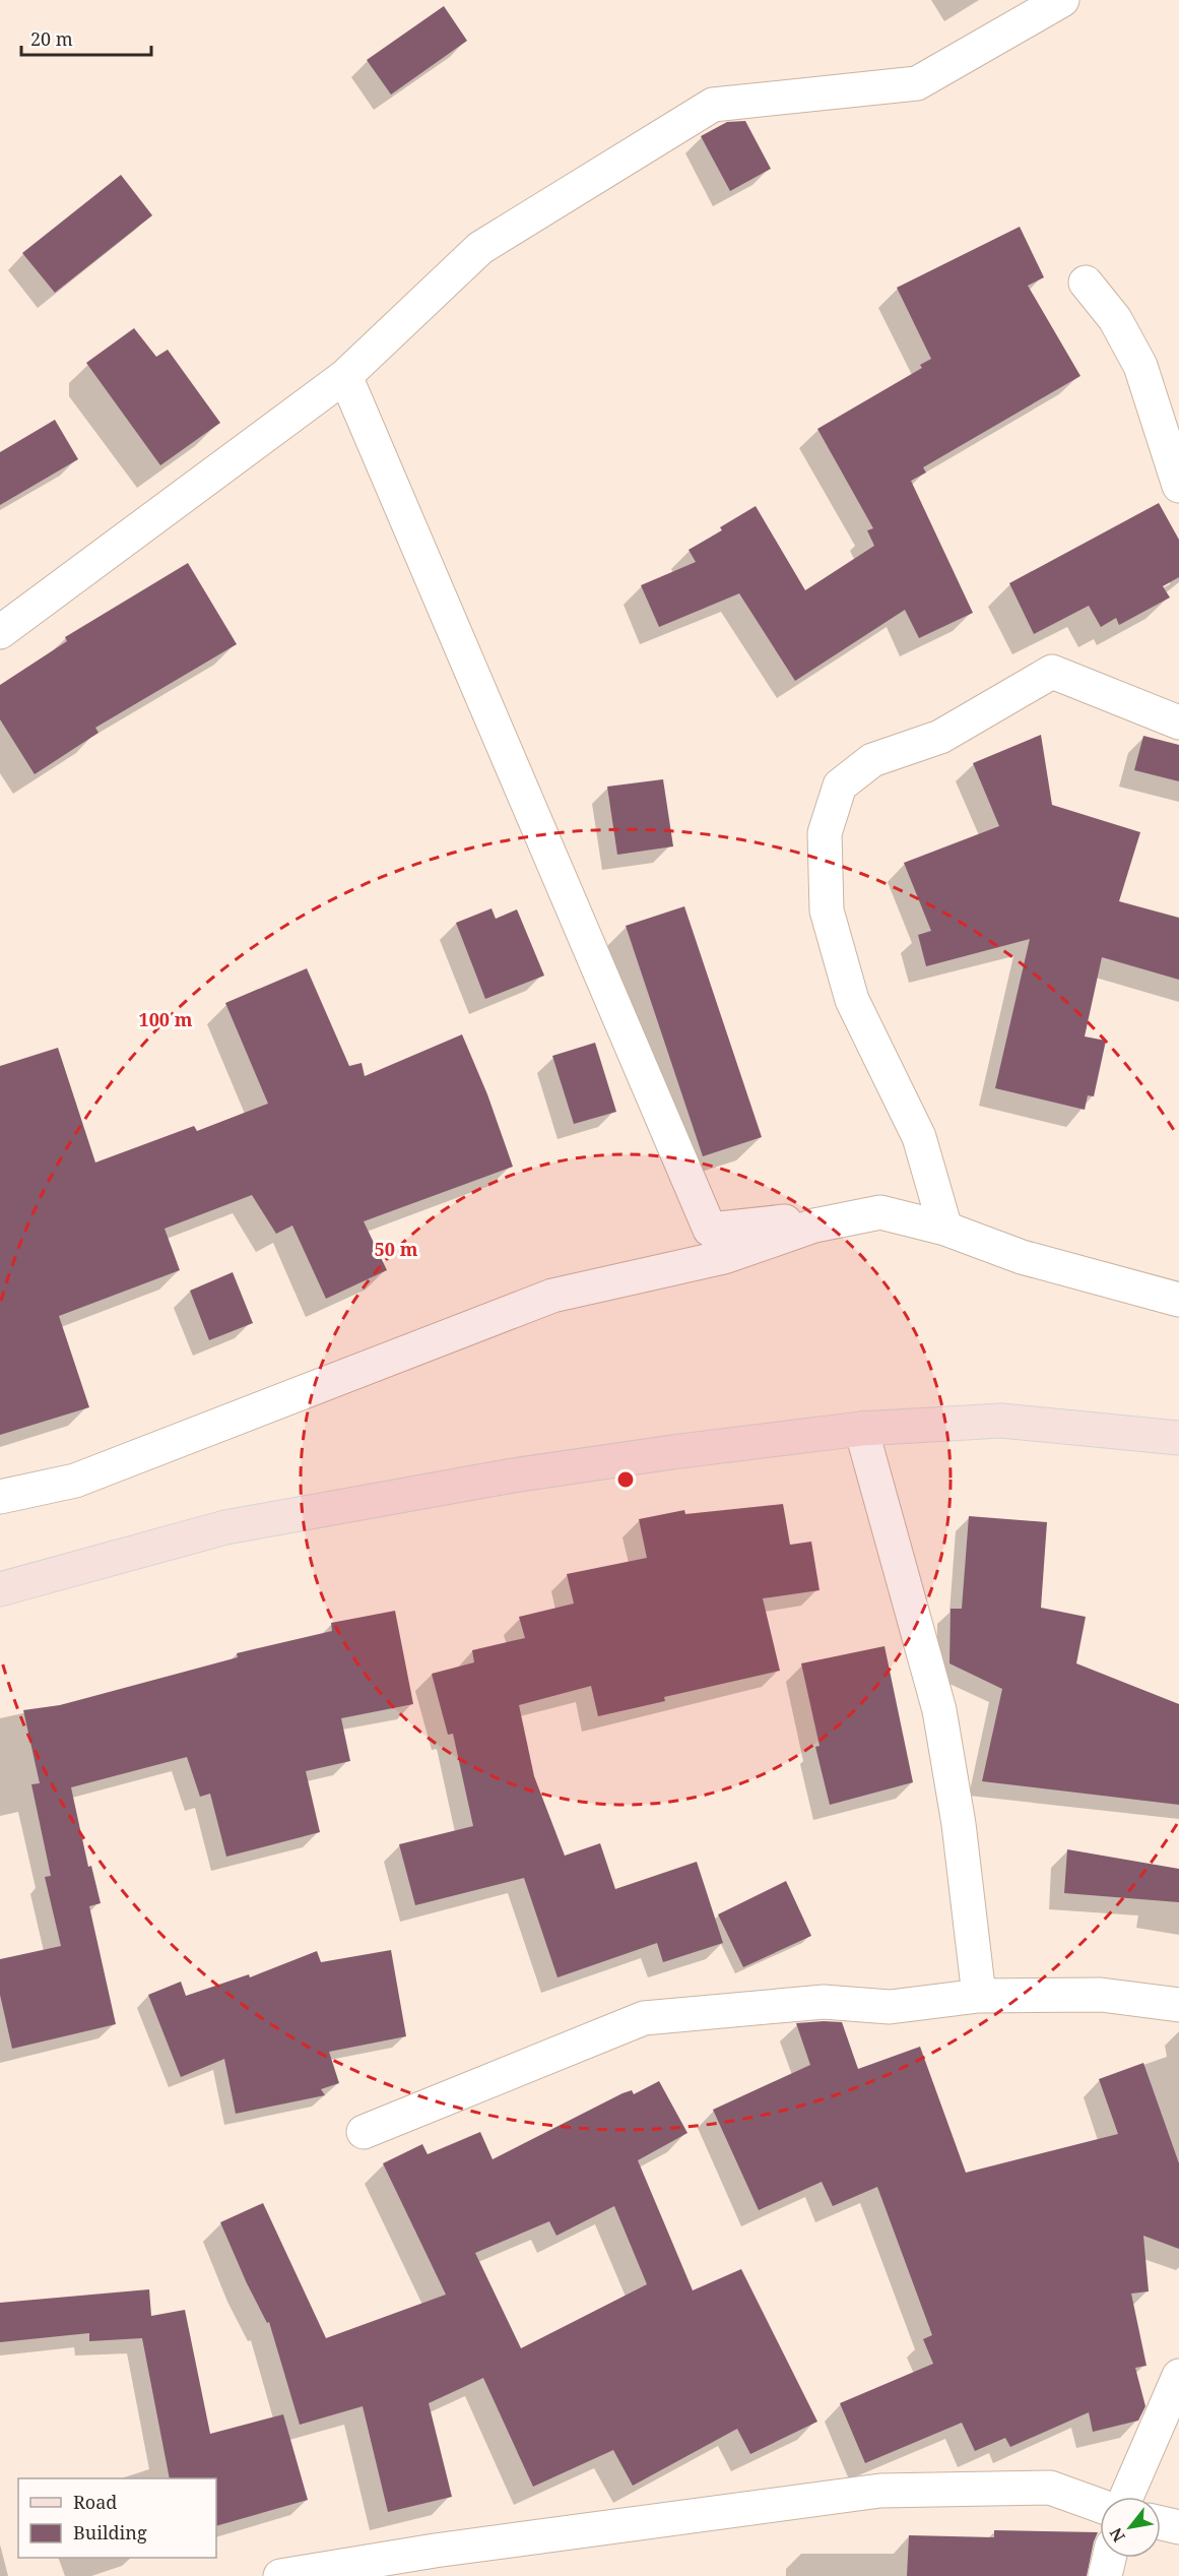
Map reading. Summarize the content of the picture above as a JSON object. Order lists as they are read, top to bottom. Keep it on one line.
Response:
{"legend":["Road","Building"],"scale_bar":"20 m","north":"bottom left","rings":["100 m","50 m"]}
